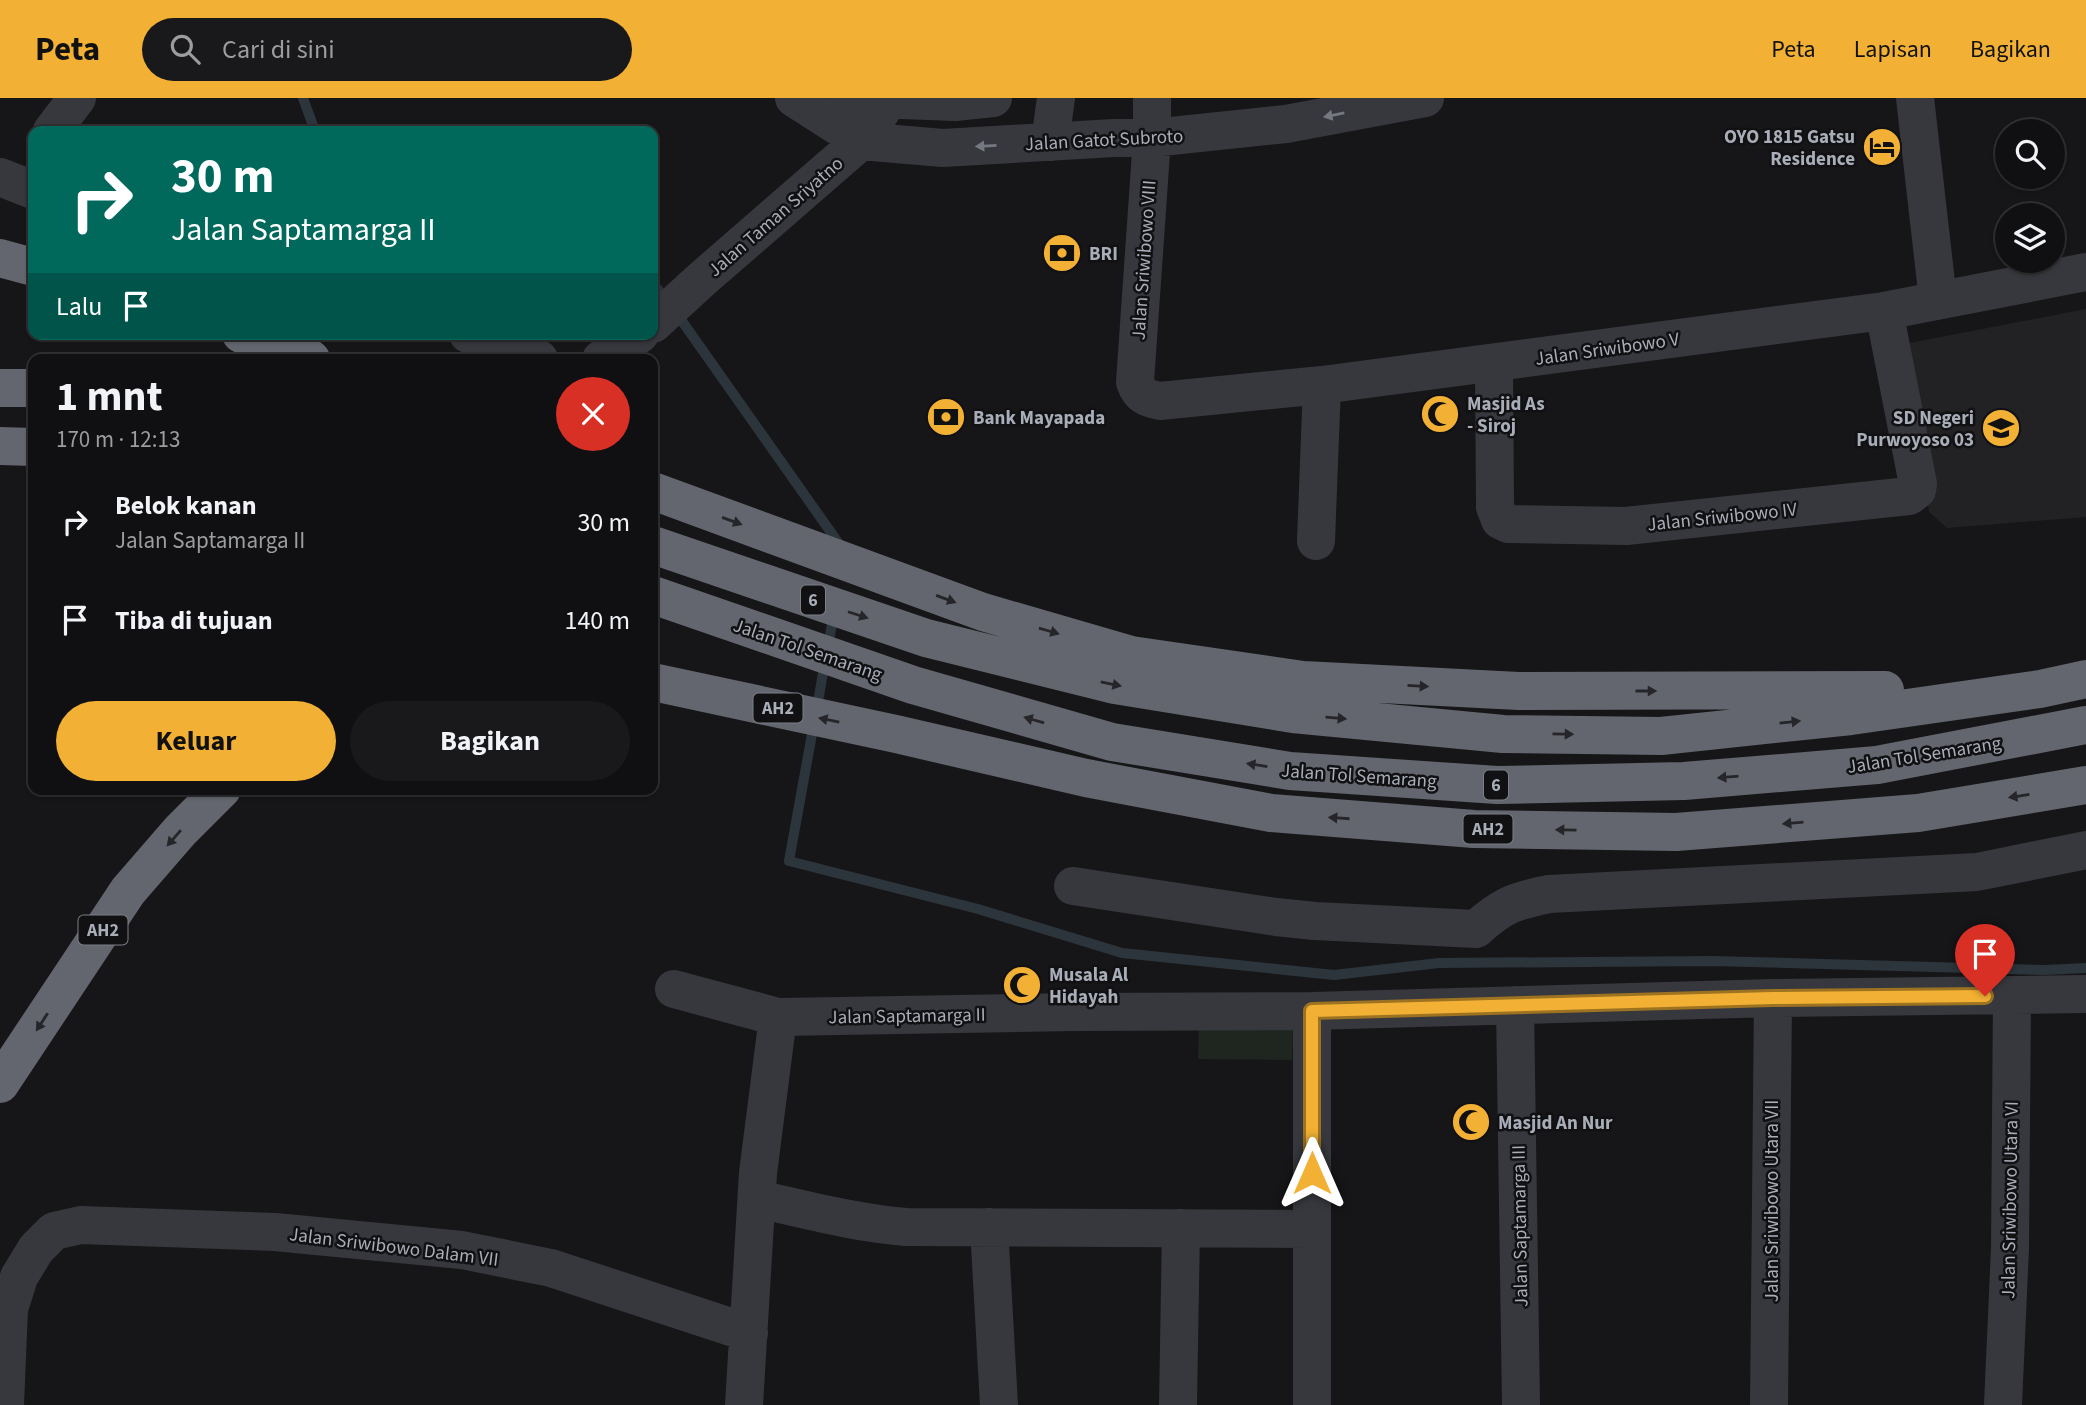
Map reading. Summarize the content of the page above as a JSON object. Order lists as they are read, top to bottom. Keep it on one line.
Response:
{"streets":{"highway":["6","Jalan Tol Semarang","AH2"],"street":["Jalan Gatot Subroto","Jalan Taman Sriyatno","Jalan Sriwibowo VIII","Jalan Sriwibowo V","Jalan Sriwibowo IV","Jalan Saptamarga II","Jalan Sriwibowo Utara VI","Jalan Sriwibowo Utara VII","Jalan Saptamarga III","Jalan Sriwibowo Dalam VII"]},"crossings":[["Jalan Gatot Subroto","Jalan Taman Sriyatno"],["Jalan Gatot Subroto","Jalan Sriwibowo VIII"],["Jalan Sriwibowo VIII","Jalan Sriwibowo V"],["Jalan Sriwibowo V","Jalan Sriwibowo IV"],["Jalan Saptamarga II","Jalan Sriwibowo Utara VI"],["Jalan Saptamarga II","Jalan Sriwibowo Utara VII"],["Jalan Saptamarga II","Jalan Saptamarga III"]],"one_way":["Jalan Gatot Subroto"],"places":{"hotel":["OYO 1815 Gatsu Residence"],"bank":["BRI","Bank Mayapada"],"mosque":["Masjid As - Siroj","Musala Al Hidayah","Masjid An Nur"],"school or university":["SD Negeri Purwoyoso 03"]},"page":{"header":"Peta","search":"Cari di sini","nav":["Peta","Lapisan","Bagikan"],"turn":["30 m","Jalan Saptamarga II"],"then":"Lalu","heading":["1 mnt","170 m · 12:13"],"list":[{"name":"Belok kanan","note":"Jalan Saptamarga II","value":"30 m"},{"name":"Tiba di tujuan","value":"140 m"}],"buttons":["Keluar","Bagikan"]}}
